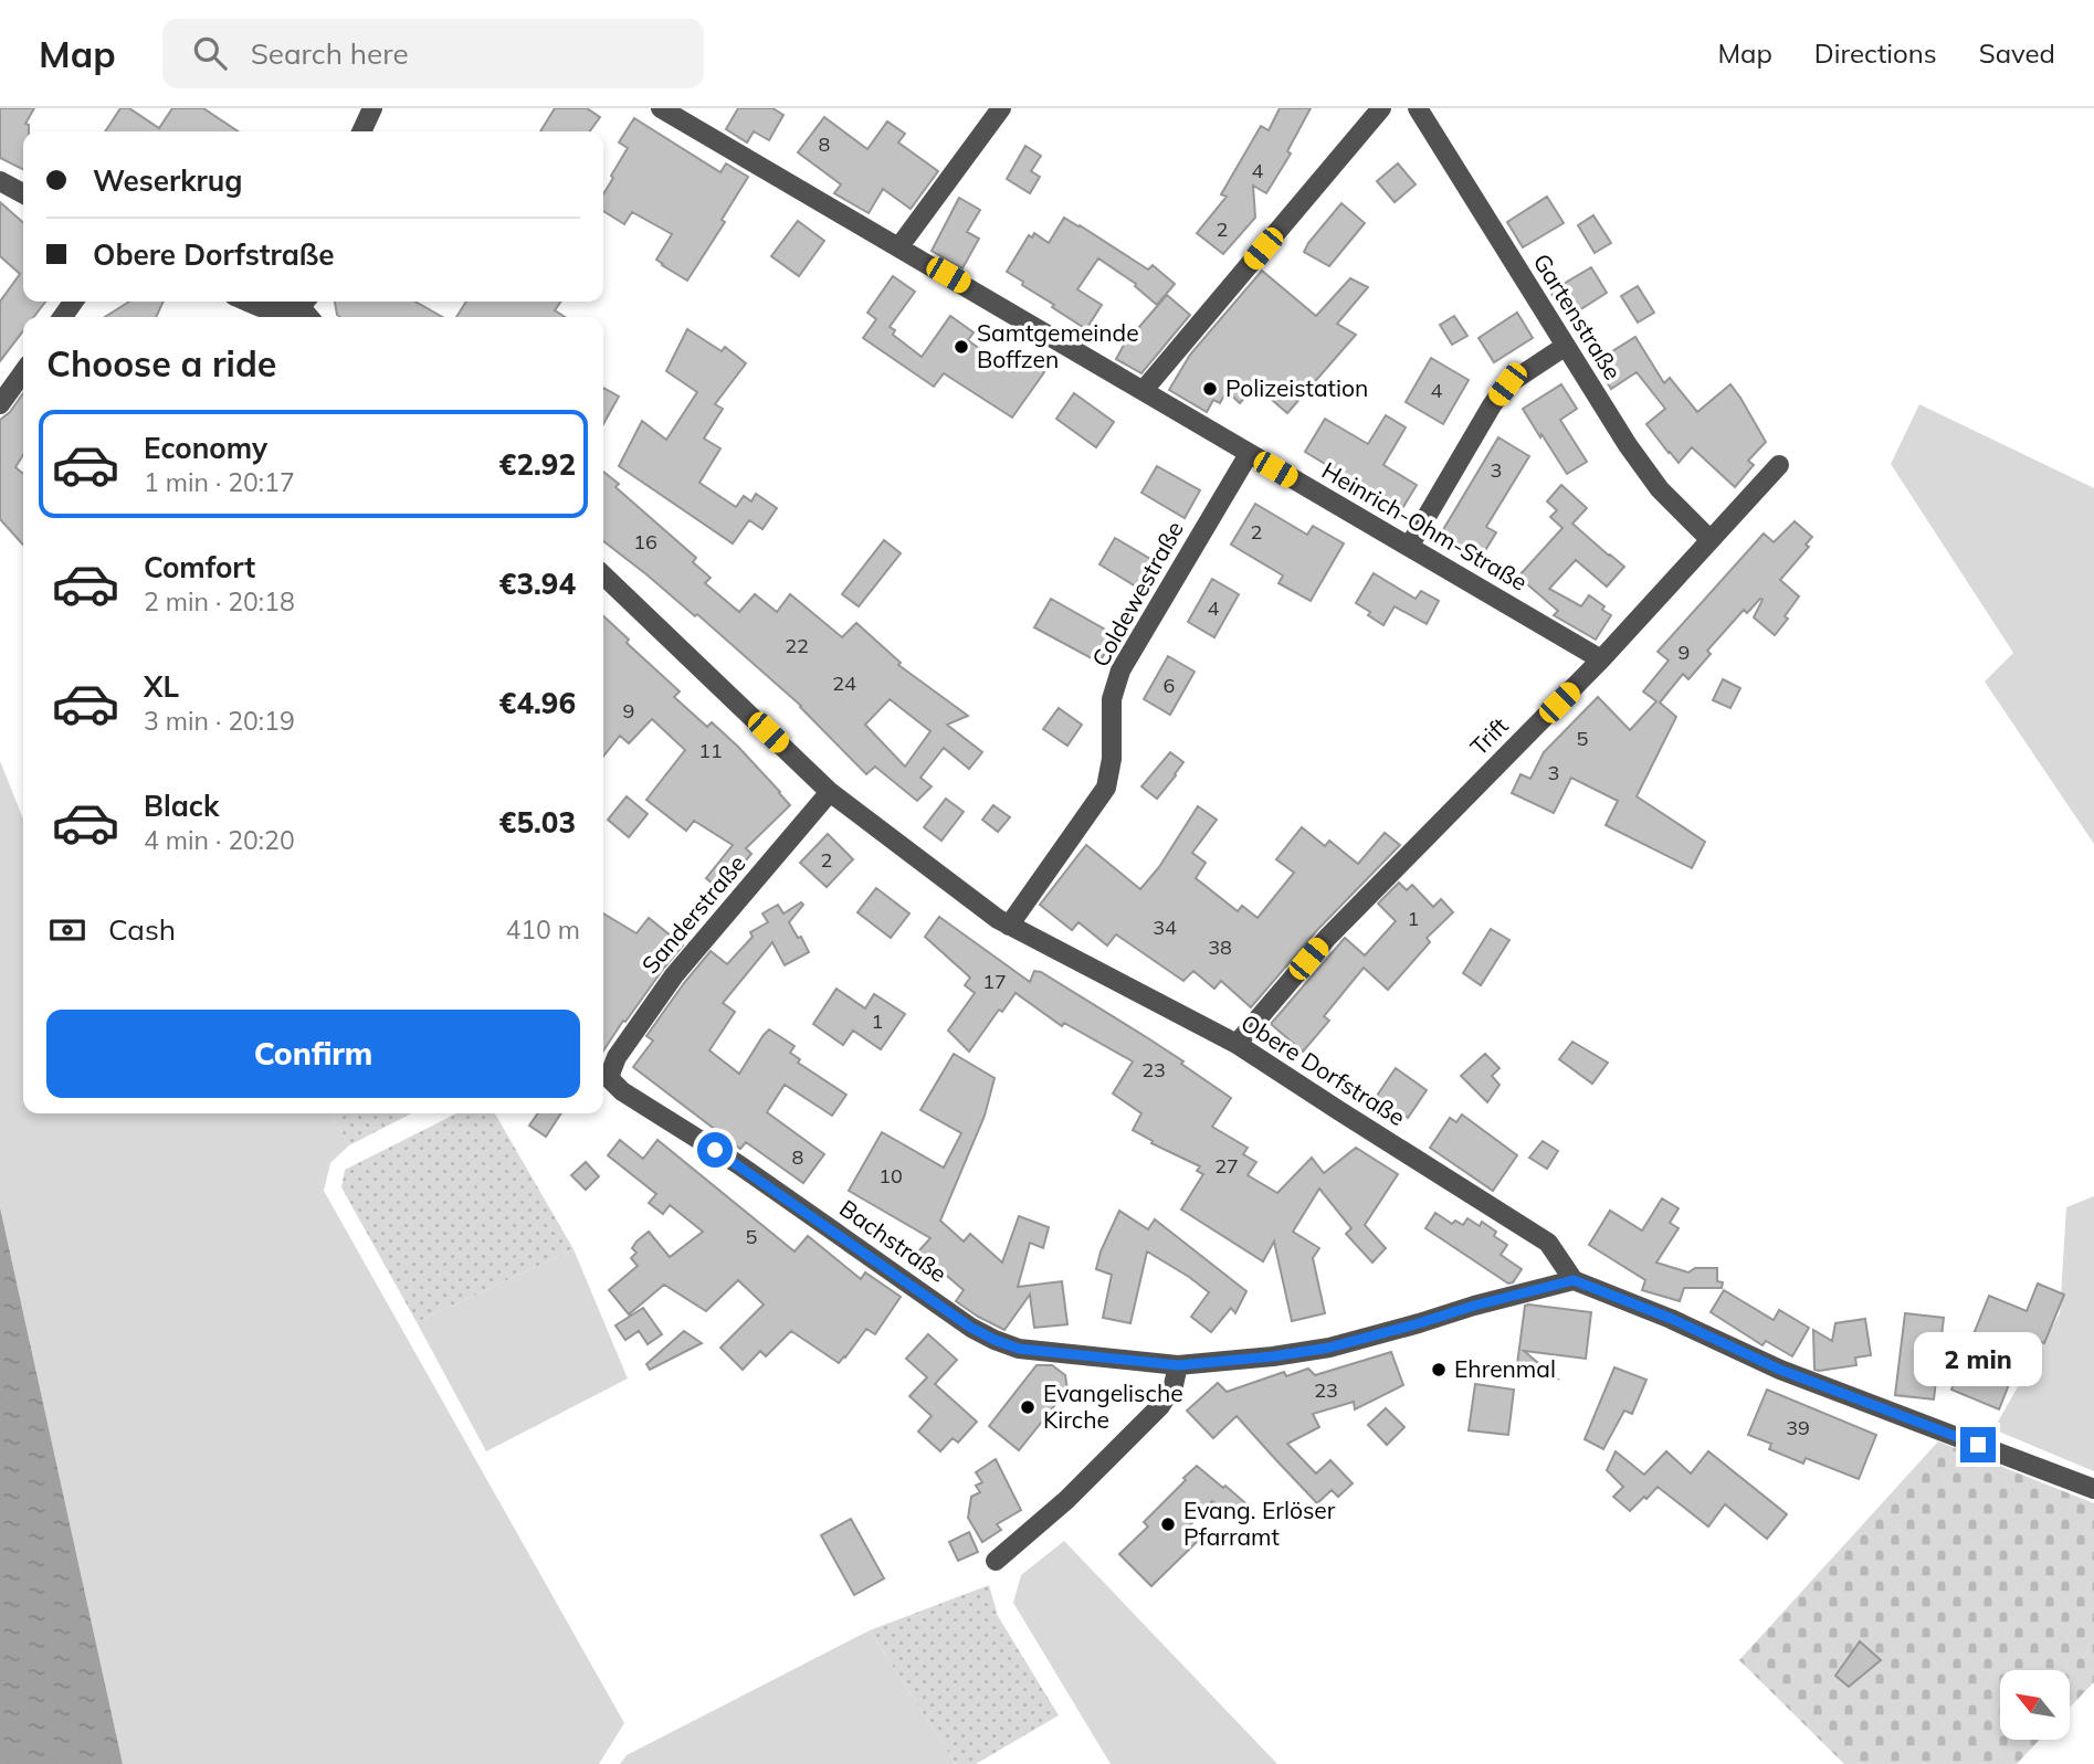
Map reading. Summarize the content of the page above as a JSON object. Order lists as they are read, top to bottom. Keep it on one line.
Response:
{"streets":{"street":["Gartenstraße","Heinrich-Ohm-Straße","Coldewestraße","Trift","Sanderstraße","Obere Dorfstraße","Bachstraße"]},"crossings":[["Gartenstraße","Trift"],["Heinrich-Ohm-Straße","Coldewestraße"],["Heinrich-Ohm-Straße","Trift"],["Coldewestraße","Obere Dorfstraße"],["Trift","Obere Dorfstraße"],["Sanderstraße","Obere Dorfstraße"],["Sanderstraße","Bachstraße"],["Obere Dorfstraße","Bachstraße"]],"places":["Samtgemeinde Boffzen","Polizeistation","Ehrenmal","Evangelische Kirche","Evang. Erlöser Pfarramt"],"house_numbers":["8","4","2","4","3","2","16","4","22","9","24","6","9","5","11","3","2","1","34","38","17","1","23","8","27","10","5","23","39"],"north":"top left","page":{"header":"Map","search":"Search here","nav":["Map","Directions","Saved"],"banner":["Weserkrug","Obere Dorfstraße"],"heading":"Choose a ride","list":[{"name":"Economy","note":"1 min · 20:17","value":"€2.92"},{"name":"Comfort","note":"2 min · 20:18","value":"€3.94"},{"name":"XL","note":"3 min · 20:19","value":"€4.96"},{"name":"Black","note":"4 min · 20:20","value":"€5.03"}],"pay":["Cash","410 m"],"buttons":"Confirm","bubble":"2 min"}}
